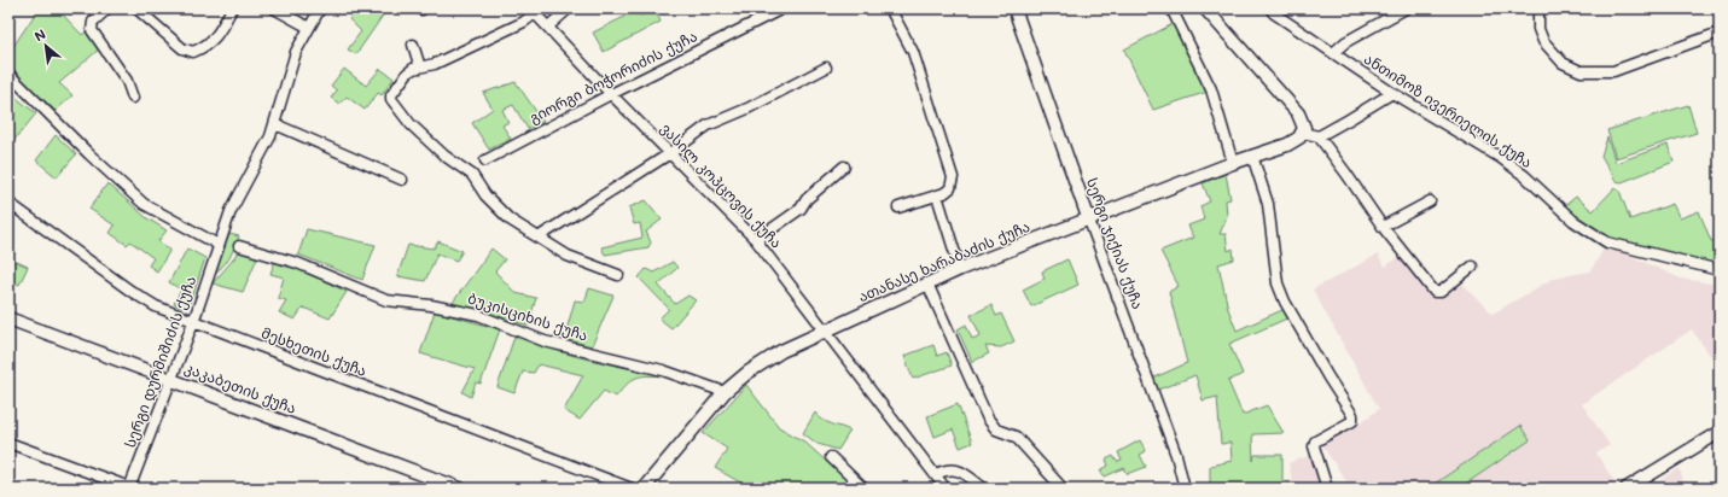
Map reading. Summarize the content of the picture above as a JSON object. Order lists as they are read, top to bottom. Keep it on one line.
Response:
{"streets":{"street":["გიორგი ბოჭორიძის ქუჩა","ანთიმოზ ივერიელის ქუჩა","ვასილ კოპცოვის ქუჩა","სერგი ჯიქიას ქუჩა","ათანასე ხარაბაძის ქუჩა","ბუკისციხის ქუჩა","მესხეთის ქუჩა","სერგი დურმიშიძის ქუჩა","კაკაბეთის ქუჩა"]},"crossings":[["გიორგი ბოჭორიძის ქუჩა","ვასილ კოპცოვის ქუჩა"],["ვასილ კოპცოვის ქუჩა","ათანასე ხარაბაძის ქუჩა"],["სერგი ჯიქიას ქუჩა","ათანასე ხარაბაძის ქუჩა"],["ათანასე ხარაბაძის ქუჩა","ბუკისციხის ქუჩა"],["მესხეთის ქუჩა","სერგი დურმიშიძის ქუჩა"],["სერგი დურმიშიძის ქუჩა","კაკაბეთის ქუჩა"]],"north":"top left"}
